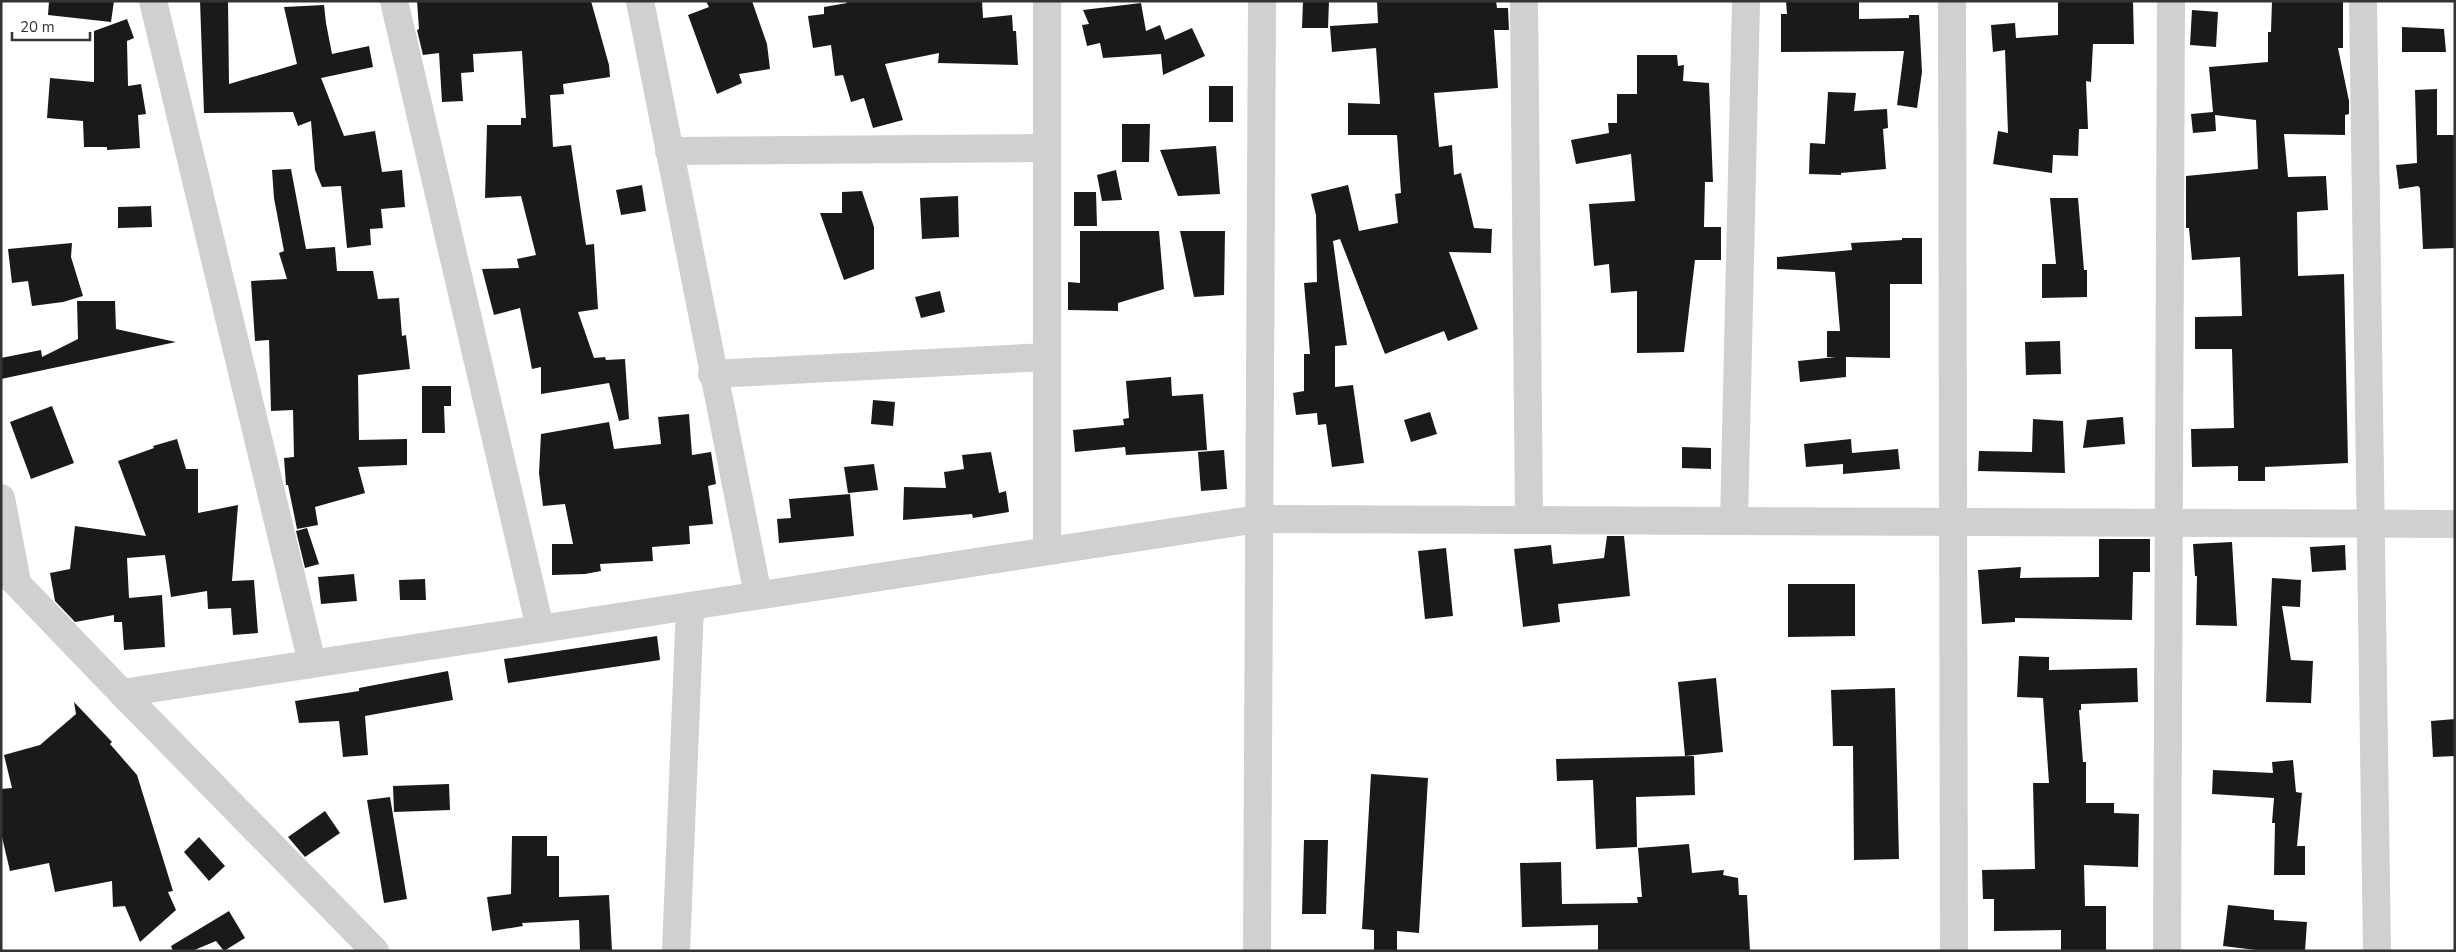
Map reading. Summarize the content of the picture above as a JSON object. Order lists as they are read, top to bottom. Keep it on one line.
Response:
{"scale_bar":"20 m"}
